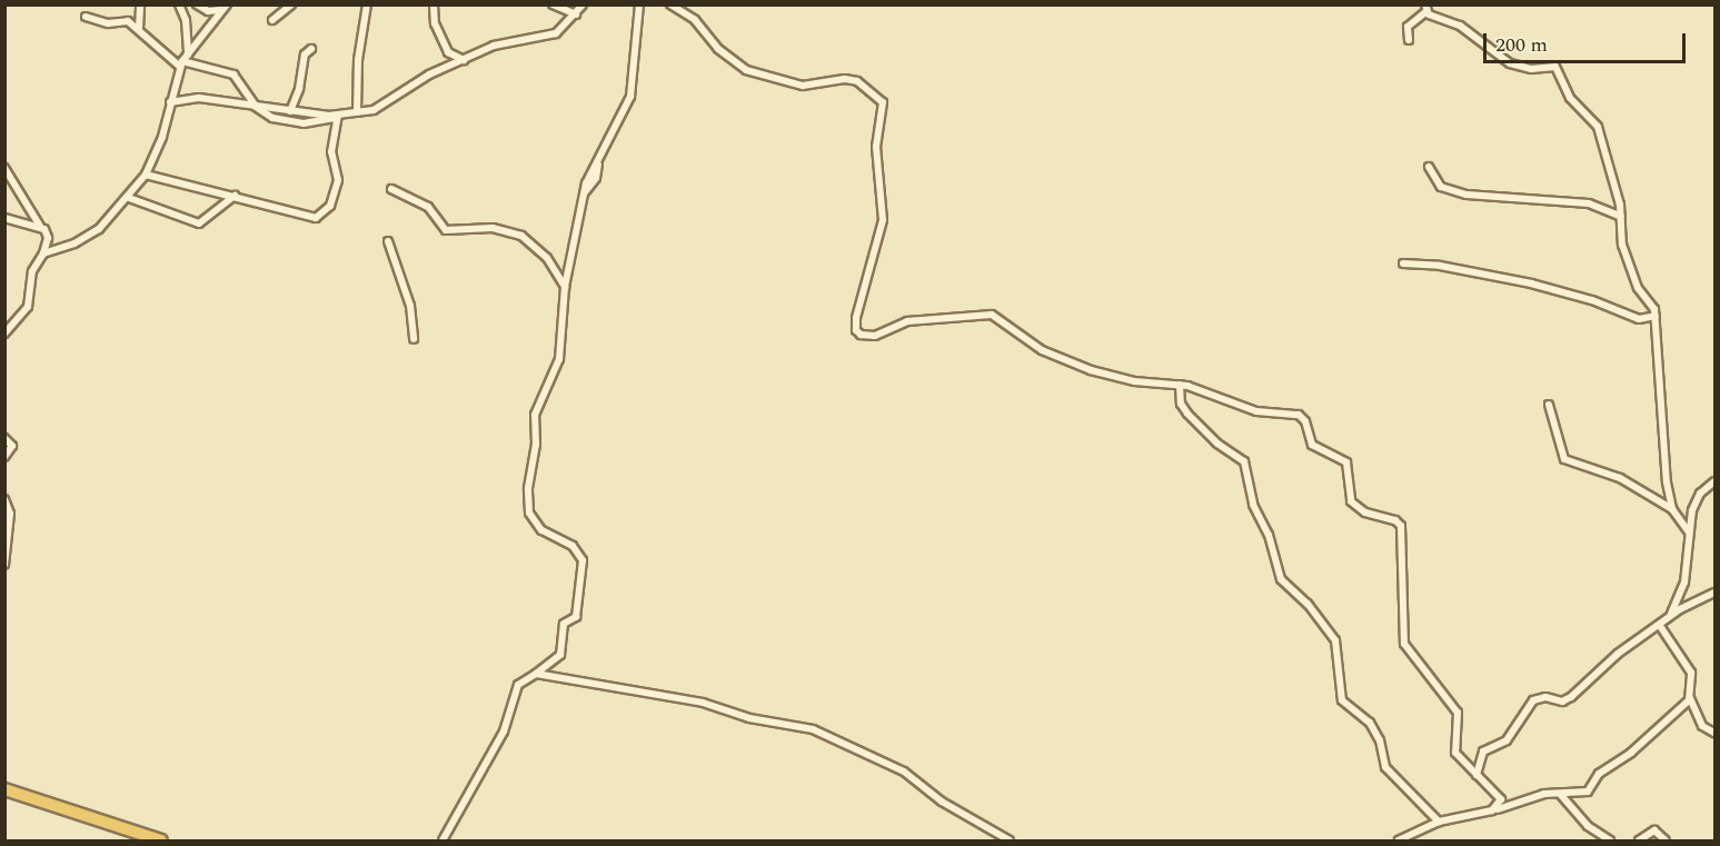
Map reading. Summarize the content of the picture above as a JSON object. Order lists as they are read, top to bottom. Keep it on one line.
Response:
{"scale_bar":"200 m"}
